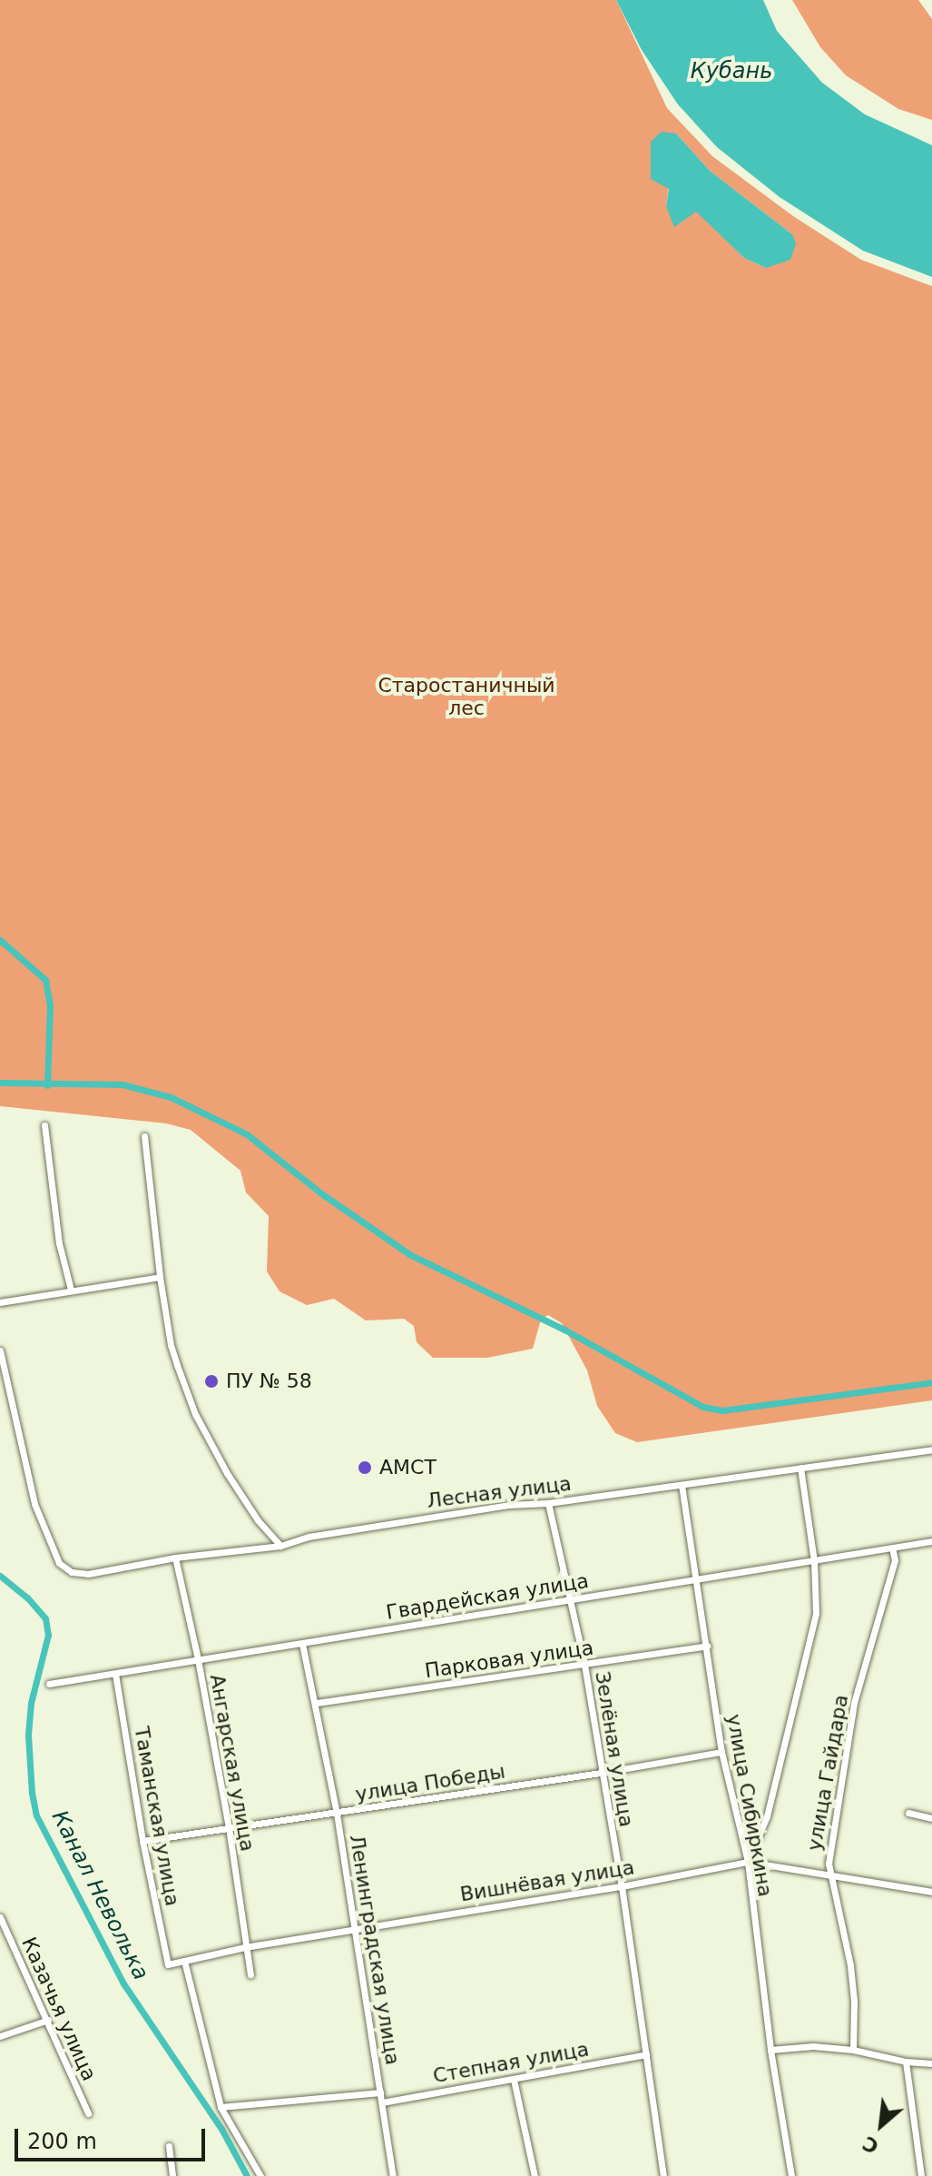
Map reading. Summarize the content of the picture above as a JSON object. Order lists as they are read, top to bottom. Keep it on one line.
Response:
{"streets":{"street":["Лесная улица","Гвардейская улица","Парковая улица","Зелёная улица","Ангарская улица","улица Гайдара","улица Победы","улица Сибиркина","Таманская улица","Вишнёвая улица","Ленинградская улица","Казачья улица","Степная улица"]},"crossings":[["Лесная улица","Зелёная улица"],["Лесная улица","Ангарская улица"],["Лесная улица","улица Сибиркина"],["Гвардейская улица","Зелёная улица"],["Гвардейская улица","Ангарская улица"],["Гвардейская улица","улица Гайдара"],["Гвардейская улица","улица Сибиркина"],["Гвардейская улица","Таманская улица"],["Гвардейская улица","Ленинградская улица"],["Парковая улица","Зелёная улица"],["Парковая улица","улица Сибиркина"],["Парковая улица","Ленинградская улица"],["Зелёная улица","улица Победы"],["Зелёная улица","Вишнёвая улица"],["Зелёная улица","Степная улица"],["Ангарская улица","улица Победы"],["Ангарская улица","Вишнёвая улица"],["улица Гайдара","Вишнёвая улица"],["улица Победы","улица Сибиркина"],["улица Победы","Таманская улица"],["улица Победы","Ленинградская улица"],["улица Сибиркина","Вишнёвая улица"],["Таманская улица","Вишнёвая улица"],["Вишнёвая улица","Ленинградская улица"],["Ленинградская улица","Степная улица"]],"water":["Кубань","Канал Неволька"],"parks":["Старостаничный лес"],"places":["ПУ № 58","АМСТ"],"scale_bar":"200 m","north":"bottom left"}
